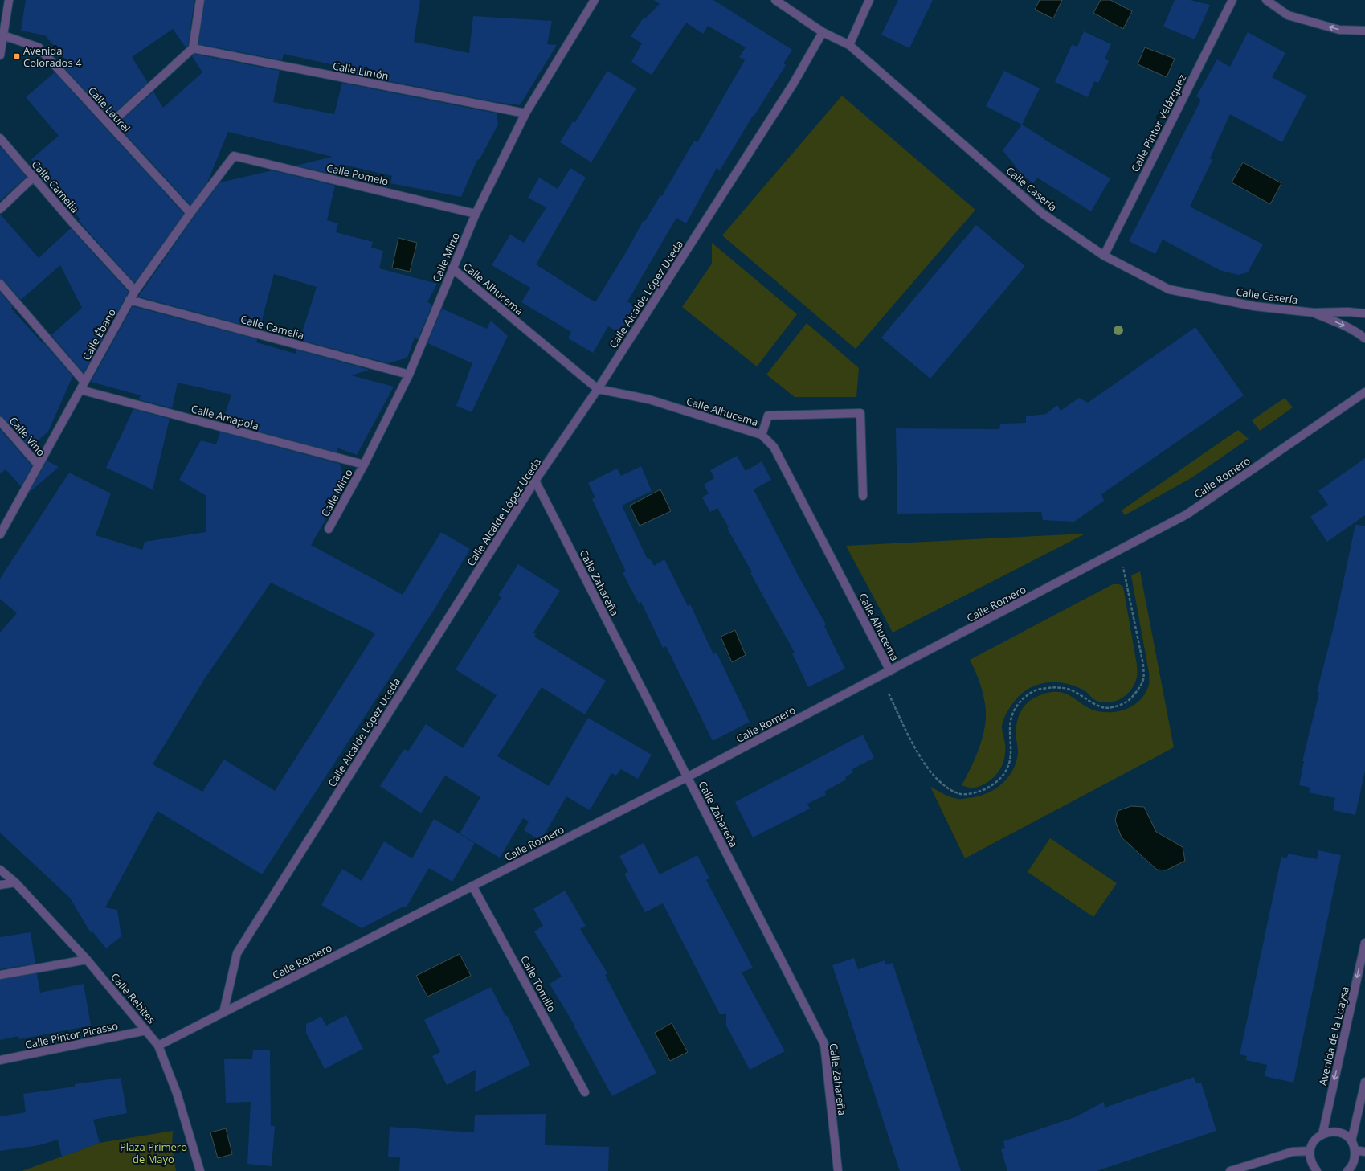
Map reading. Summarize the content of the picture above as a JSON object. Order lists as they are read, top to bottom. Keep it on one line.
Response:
{"streets":{"street":["Calle Limón","Calle Laurel","Calle Pintor Velázquez","Calle Pomelo","Calle Camelia","Calle Casería","Calle Mirto","Calle Alhucema","Calle Alcalde López Uceda","Calle Ébano","Calle Amapola","Calle Vino","Calle Romero","Calle Zahareña","Calle Tomillo","Calle Rebites","Calle Pintor Picasso","Avenida de la Loaysa"]},"crossings":[["Calle Limón","Calle Mirto"],["Calle Laurel","Calle Ébano"],["Calle Pintor Velázquez","Calle Casería"],["Calle Pomelo","Calle Mirto"],["Calle Pomelo","Calle Ébano"],["Calle Camelia","Calle Mirto"],["Calle Camelia","Calle Ébano"],["Calle Casería","Calle Alcalde López Uceda"],["Calle Mirto","Calle Alhucema"],["Calle Mirto","Calle Amapola"],["Calle Alhucema","Calle Alcalde López Uceda"],["Calle Alhucema","Calle Romero"],["Calle Alcalde López Uceda","Calle Romero"],["Calle Alcalde López Uceda","Calle Zahareña"],["Calle Ébano","Calle Amapola"],["Calle Ébano","Calle Vino"],["Calle Romero","Calle Zahareña"],["Calle Romero","Calle Tomillo"],["Calle Romero","Calle Rebites"],["Calle Rebites","Calle Pintor Picasso"]],"parks":["Plaza Primero de Mayo"],"places":{"transit":["Avenida Colorados 4"]}}
